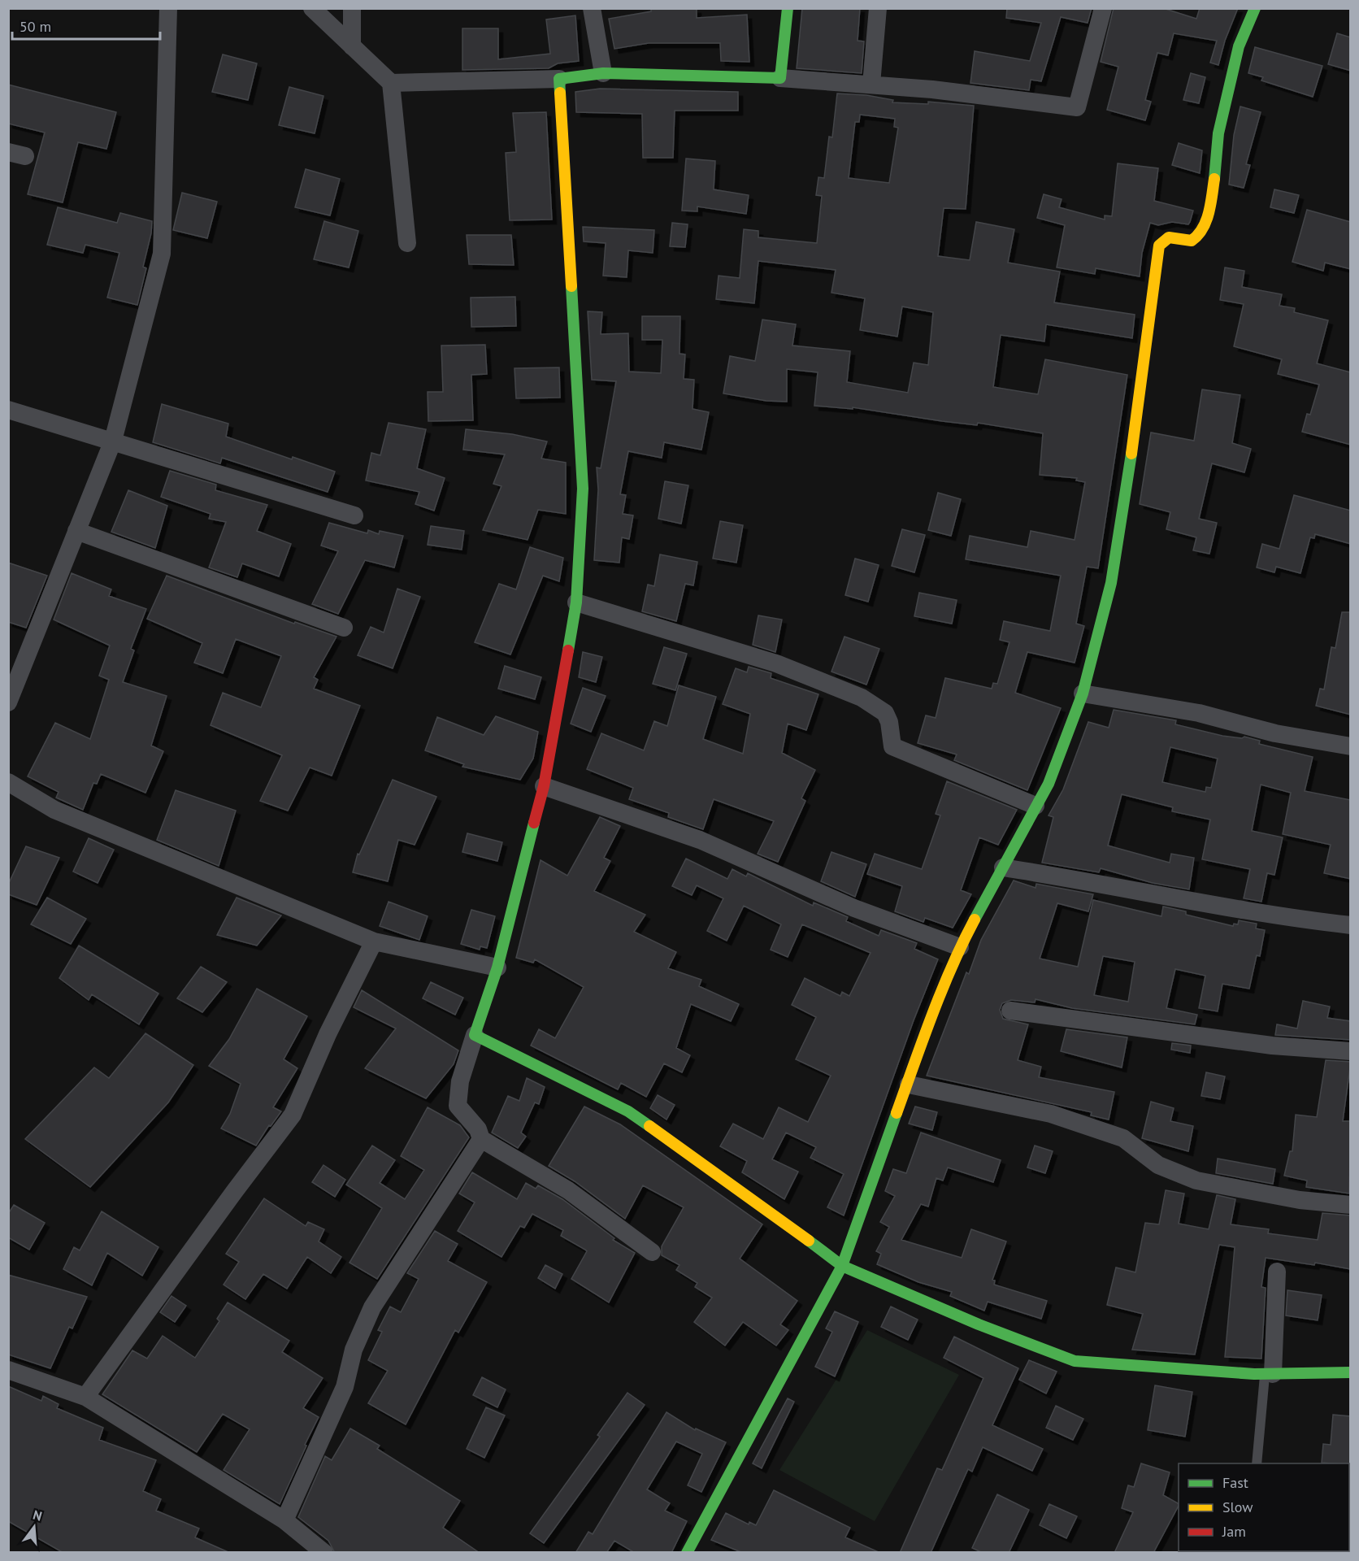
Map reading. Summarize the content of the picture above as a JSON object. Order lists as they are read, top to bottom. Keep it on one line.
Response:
{"legend":["Fast","Slow","Jam"],"scale_bar":"50 m","north":"top"}
